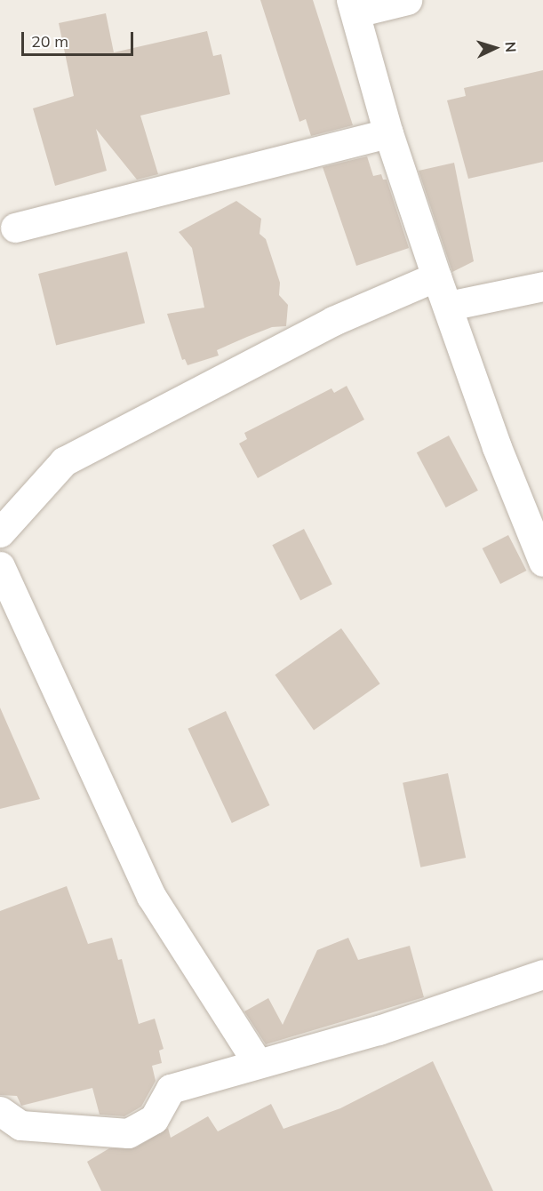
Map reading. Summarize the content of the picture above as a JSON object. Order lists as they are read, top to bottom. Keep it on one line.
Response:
{"scale_bar":"20 m","north":"right"}
